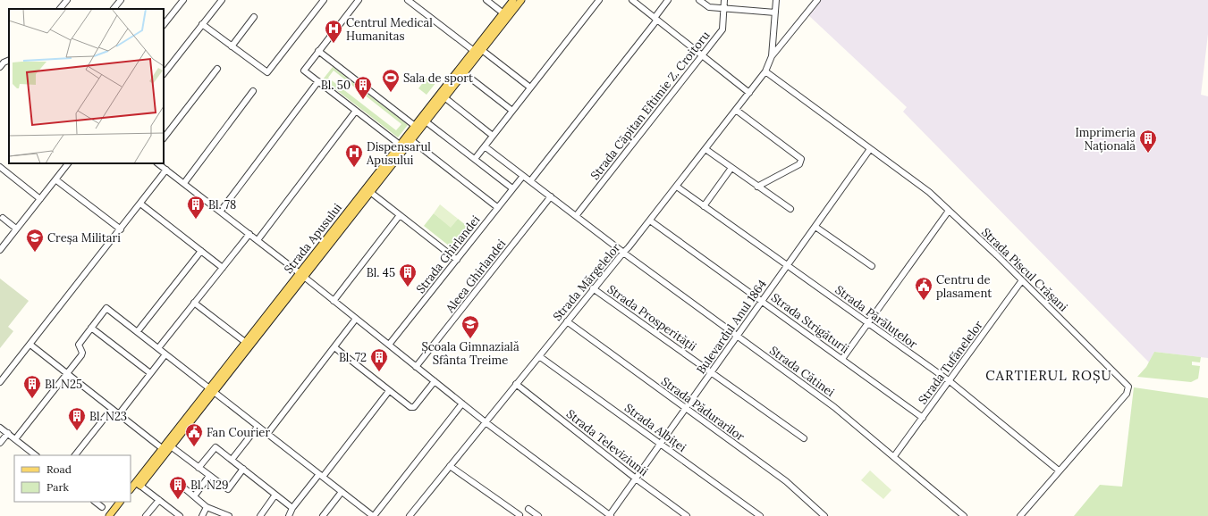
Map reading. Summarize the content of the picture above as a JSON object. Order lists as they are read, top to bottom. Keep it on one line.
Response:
{"streets":{"main road":["Strada Apusului"],"street":["Strada Căpitan Eftimie Z. Croitoru","Strada Ghirlandei","Strada Piscul Crășani","Aleea Ghirlandei","Strada Mărgelelor","Strada Părăluțelor","Strada Prosperității","Strada Strigăturii","Bulevardul Anul 1864","Strada Tufănelelor","Strada Cătinei","Strada Pădurarilor","Strada Albiței","Strada Televiziunii"]},"crossings":[["Strada Căpitan Eftimie Z. Croitoru","Strada Cătinei"],["Strada Ghirlandei","Strada Cătinei"],["Strada Piscul Crășani","Strada Mărgelelor"],["Strada Piscul Crășani","Strada Părăluțelor"],["Strada Piscul Crășani","Bulevardul Anul 1864"],["Strada Piscul Crășani","Strada Tufănelelor"],["Aleea Ghirlandei","Strada Cătinei"],["Strada Mărgelelor","Strada Părăluțelor"],["Strada Mărgelelor","Strada Prosperității"],["Strada Mărgelelor","Strada Strigăturii"],["Strada Mărgelelor","Strada Cătinei"],["Strada Mărgelelor","Strada Pădurarilor"],["Strada Mărgelelor","Strada Albiței"],["Strada Mărgelelor","Strada Televiziunii"],["Strada Părăluțelor","Bulevardul Anul 1864"],["Strada Părăluțelor","Strada Tufănelelor"],["Strada Prosperității","Bulevardul Anul 1864"],["Strada Strigăturii","Bulevardul Anul 1864"],["Strada Strigăturii","Strada Tufănelelor"],["Bulevardul Anul 1864","Strada Cătinei"],["Bulevardul Anul 1864","Strada Pădurarilor"],["Bulevardul Anul 1864","Strada Albiței"],["Bulevardul Anul 1864","Strada Televiziunii"],["Strada Tufănelelor","Strada Cătinei"]],"districts":["CARTIERUL ROȘU"],"places":{"hospital":["Centrul Medical Humanitas","Dispensarul Apusului"],"sports":["Sala de sport"],"building":["Bl. 50","Imprimeria Națională","Bl. 78","Bl. 45","Bl. 72","Bl. N25","Bl. N23","Bl. N29"],"school or university":["Creșa Militari","Școala Gimnazială Sfânta Treime"],"public building":["Centru de plasament","Fan Courier"]},"legend":["Road","Park"]}
